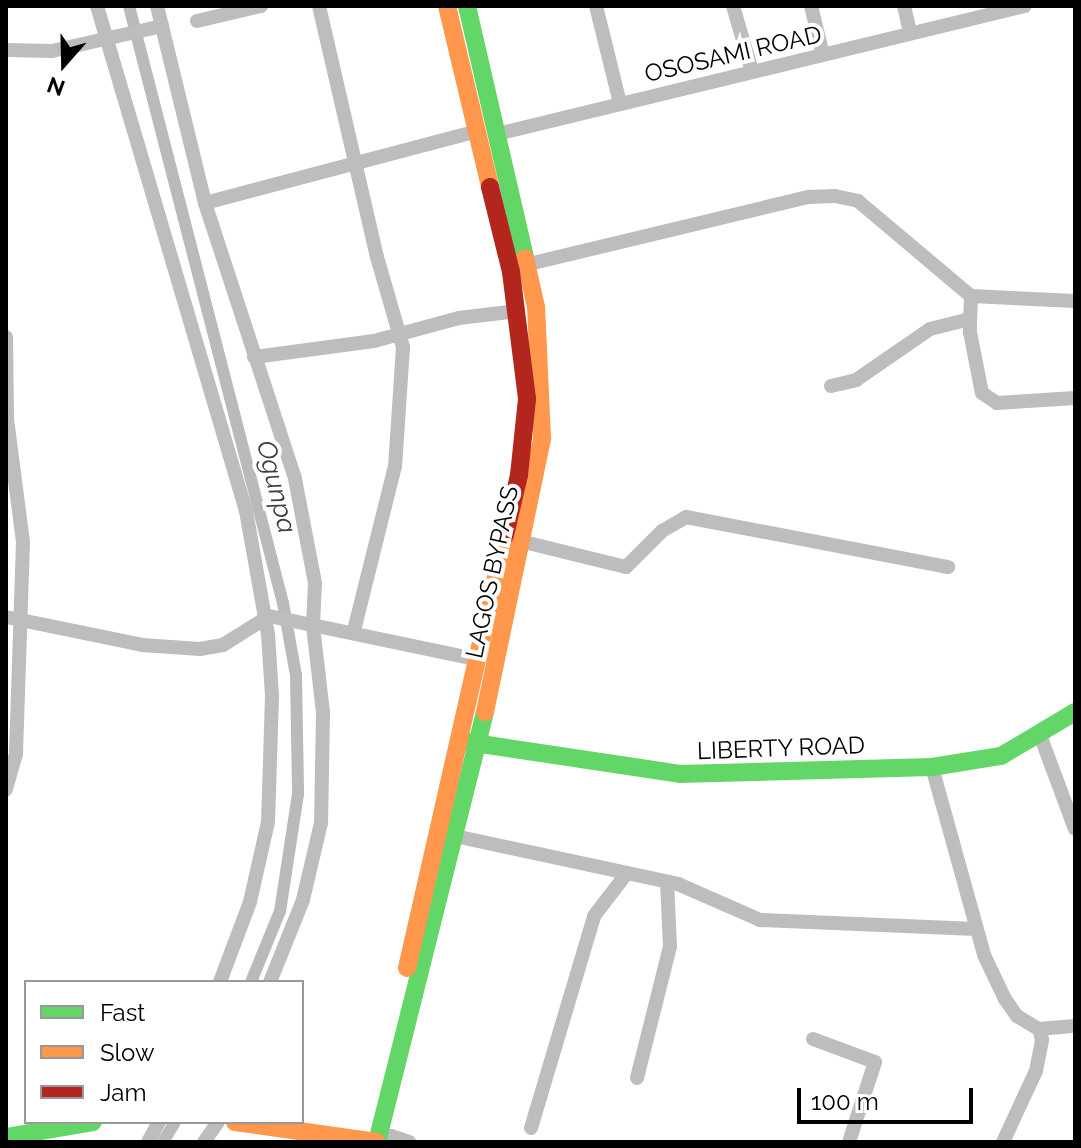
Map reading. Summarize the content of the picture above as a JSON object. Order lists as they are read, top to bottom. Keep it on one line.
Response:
{"streets":{"main road":["LAGOS BYPASS","LIBERTY ROAD"],"street":["OSOSAMI ROAD"]},"crossings":[["OSOSAMI ROAD","LAGOS BYPASS"],["LAGOS BYPASS","LIBERTY ROAD"]],"water":["Ogunpa"],"legend":["Fast","Slow","Jam"],"scale_bar":"100 m","north":"bottom"}
